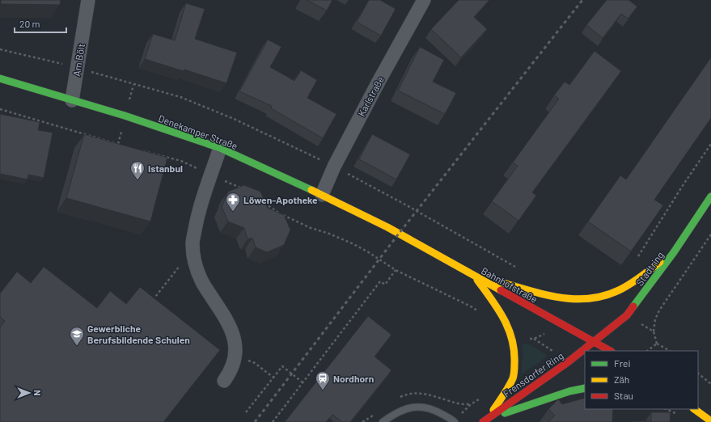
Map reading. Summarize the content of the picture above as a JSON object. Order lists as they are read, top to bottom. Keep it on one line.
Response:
{"streets":{"street":["Am Bölt","Karlstraße","Denekamper Straße","Stadtring","Bahnhofstraße","Frensdorfer Ring"]},"crossings":[["Am Bölt","Denekamper Straße"],["Karlstraße","Denekamper Straße"],["Denekamper Straße","Bahnhofstraße"],["Stadtring","Bahnhofstraße"],["Stadtring","Frensdorfer Ring"],["Bahnhofstraße","Frensdorfer Ring"]],"places":{"restaurant":["Istanbul"],"pharmacy":["Löwen-Apotheke"],"school or university":["Gewerbliche Berufsbildende Schulen"],"station":["Nordhorn"]},"legend":["Frei","Zäh","Stau"],"scale_bar":"20 m","north":"right"}
